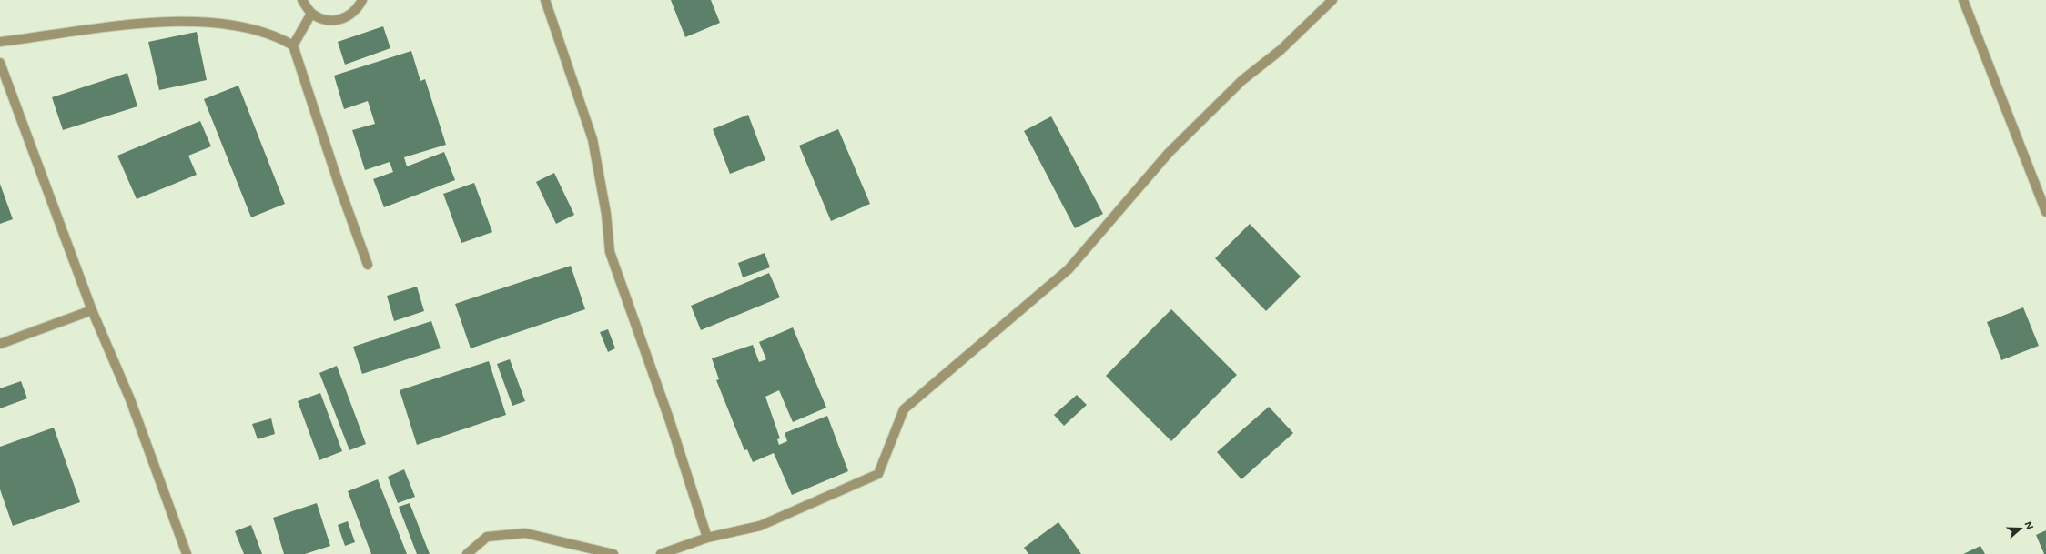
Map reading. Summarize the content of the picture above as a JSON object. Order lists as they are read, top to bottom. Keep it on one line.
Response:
{"north":"right"}
